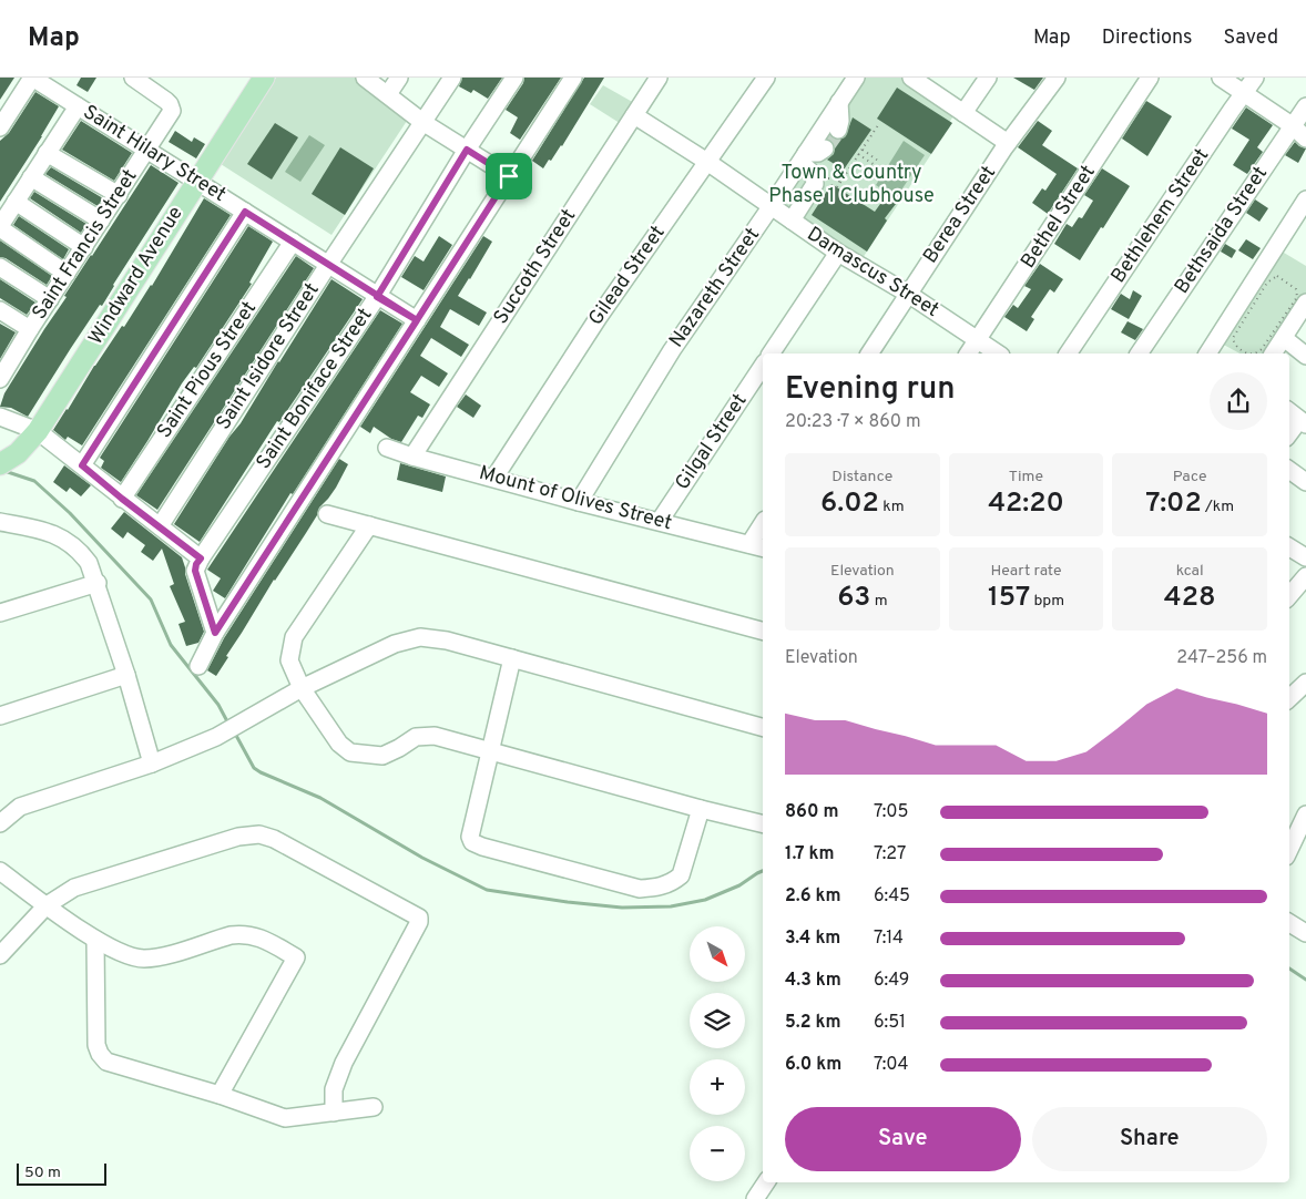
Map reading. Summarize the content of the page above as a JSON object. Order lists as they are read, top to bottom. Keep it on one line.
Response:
{"streets":{"main road":["Windward Avenue"],"street":["Saint Hilary Street","Berea Street","Bethlehem Street","Bethel Street","Bethsaida Street","Saint Francis Street","Succoth Street","Damascus Street","Gilead Street","Nazareth Street","Saint Isidore Street","Saint Pious Street","Saint Boniface Street","Gilgal Street","Mount of Olives Street"]},"crossings":[["Saint Hilary Street","Saint Francis Street"],["Saint Hilary Street","Windward Avenue"],["Saint Hilary Street","Saint Isidore Street"],["Saint Hilary Street","Saint Pious Street"],["Saint Hilary Street","Saint Boniface Street"],["Berea Street","Damascus Street"],["Bethel Street","Damascus Street"],["Succoth Street","Damascus Street"],["Succoth Street","Mount of Olives Street"],["Damascus Street","Gilead Street"],["Damascus Street","Nazareth Street"],["Gilead Street","Mount of Olives Street"],["Nazareth Street","Mount of Olives Street"],["Gilgal Street","Mount of Olives Street"]],"parks":["Town & Country Phase 1 Clubhouse"],"scale_bar":"50 m","north":"bottom right","page":{"header":"Map","nav":["Map","Directions","Saved"],"heading":["Evening run","20:23 · 7 × 860 m"],"stats":[["Distance","6.02 km"],["Time","42:20"],["Pace","7:02 /km"],["Elevation","63 m"],["Heart rate","157 bpm"],["kcal","428"]],"chart":["Elevation","247–256 m"],"list":[{"name":"860 m","note":"7:05"},{"name":"1.7 km","note":"7:27"},{"name":"2.6 km","note":"6:45"},{"name":"3.4 km","note":"7:14"},{"name":"4.3 km","note":"6:49"},{"name":"5.2 km","note":"6:51"},{"name":"6.0 km","note":"7:04"}],"map_buttons":["+","−"],"buttons":["Save","Share"],"scale":"50 m"}}
